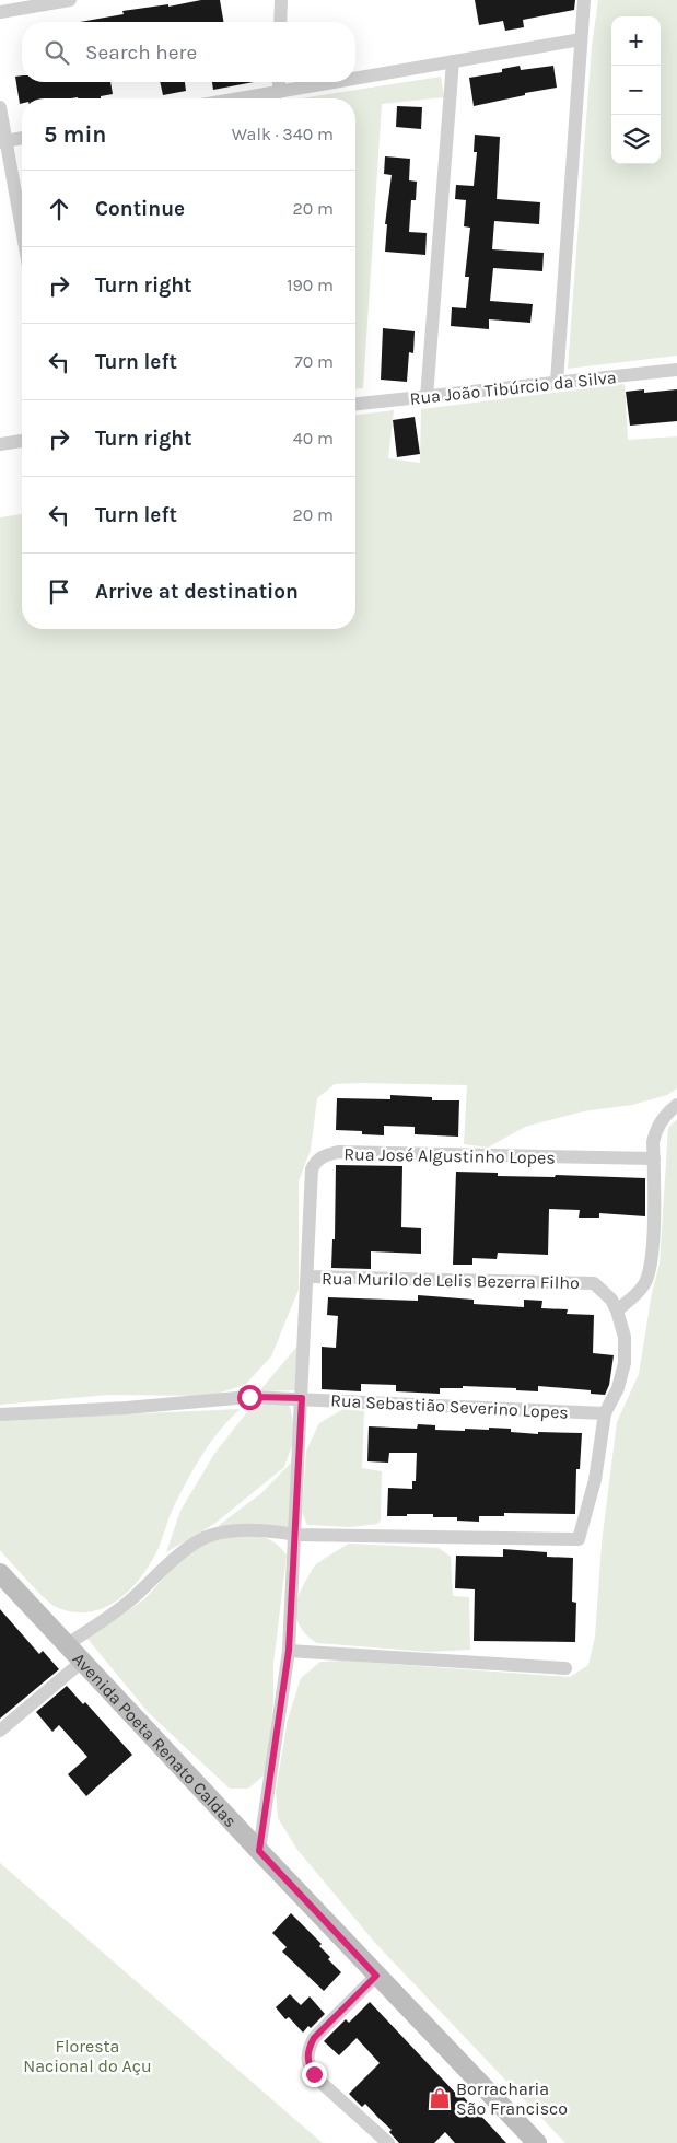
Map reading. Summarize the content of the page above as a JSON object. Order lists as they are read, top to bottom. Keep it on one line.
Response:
{"streets":{"main road":["Avenida Poeta Renato Caldas"],"street":["Rua João Tibúrcio da Silva","Rua José Algustinho Lopes","Rua Murilo de Lelis Bezerra Filho","Rua Sebastião Severino Lopes"]},"crossings":[["Rua José Algustinho Lopes","Rua Murilo de Lelis Bezerra Filho"],["Rua José Algustinho Lopes","Rua Sebastião Severino Lopes"],["Rua José Algustinho Lopes","Avenida Poeta Renato Caldas"]],"parks":["Floresta Nacional do Açu"],"places":{"shop":["Borracharia São Francisco"]},"page":{"map_buttons":["+","−"],"search":"Search here","heading":["5 min","Walk · 340 m"],"list":[["Continue","20 m"],["Turn right","190 m"],["Turn left","70 m"],["Turn right","40 m"],["Turn left","20 m"],"Arrive at destination"]}}
